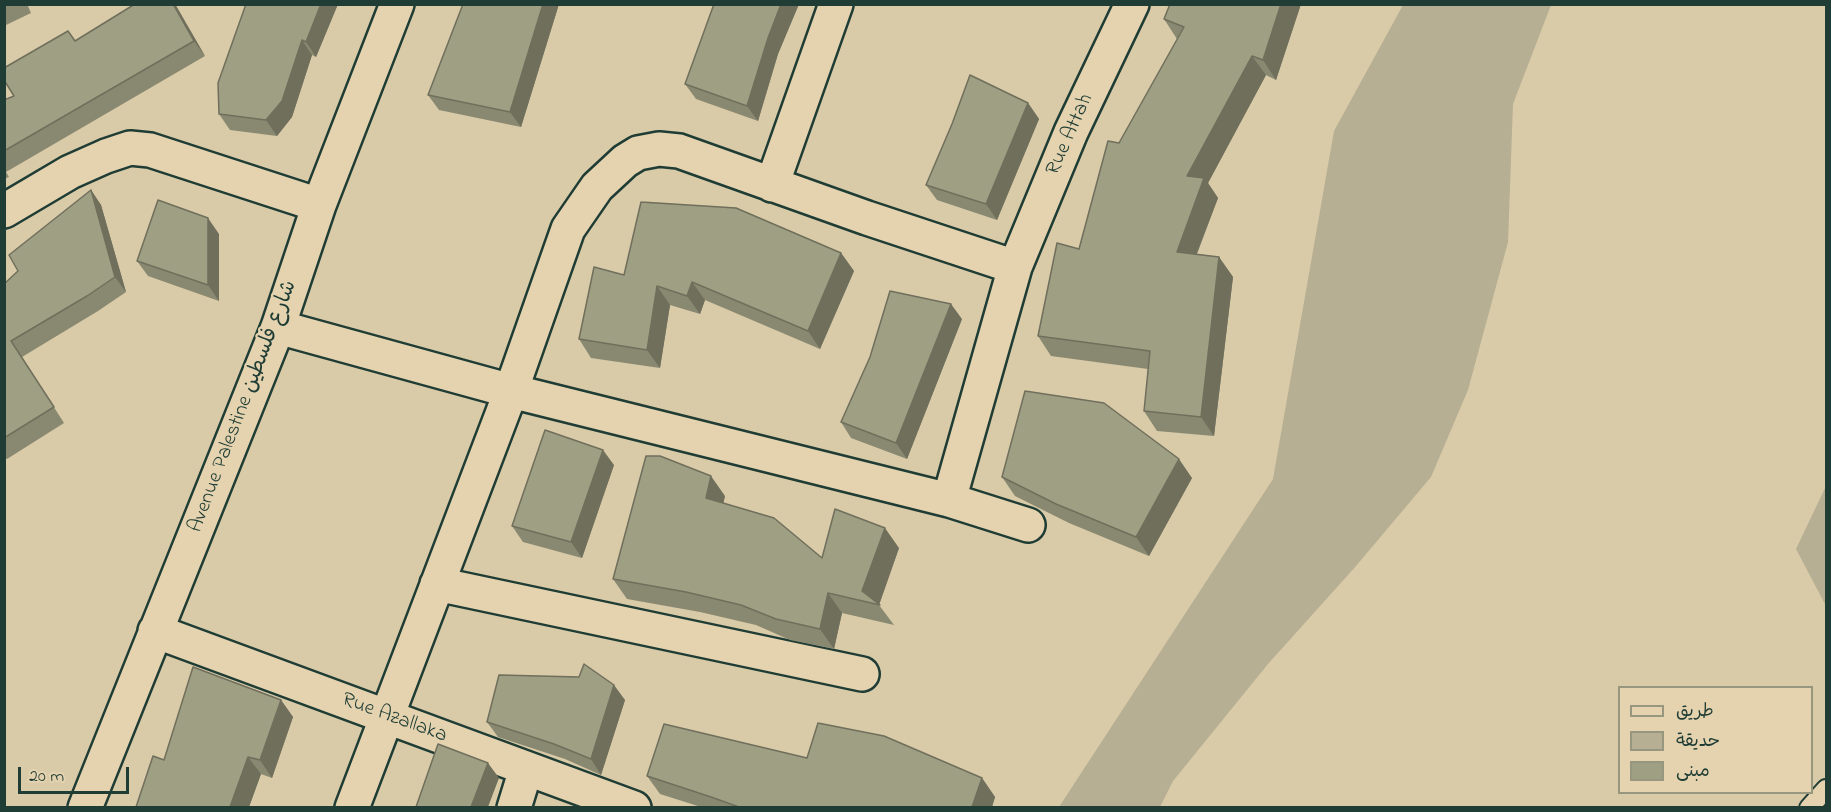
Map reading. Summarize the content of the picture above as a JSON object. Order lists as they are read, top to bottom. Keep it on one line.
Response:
{"streets":{"street":["Rue Attah","Avenue Palestine شارع فلسطين","Rue Azallaka"]},"crossings":[["Avenue Palestine شارع فلسطين","Rue Azallaka"]],"legend":["طريق","حديقة","مبنى"],"scale_bar":"20 m"}
